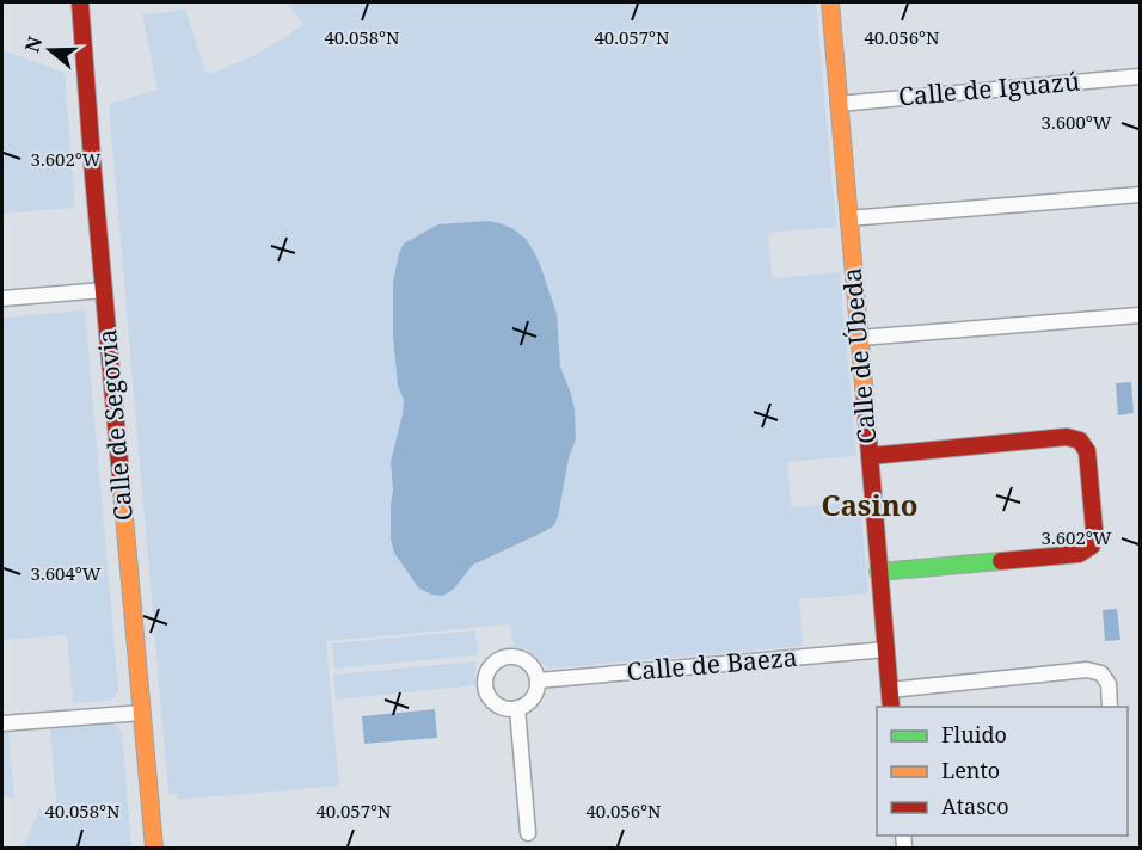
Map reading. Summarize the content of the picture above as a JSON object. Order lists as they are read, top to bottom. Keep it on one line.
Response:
{"streets":{"street":["Calle de Iguazú","Calle de Úbeda","Calle de Segovia","Calle de Baeza"]},"crossings":[["Calle de Iguazú","Calle de Úbeda"],["Calle de Úbeda","Calle de Baeza"]],"districts":["Casino"],"legend":["Fluido","Lento","Atasco"],"north":"left","coordinates":["40.058°N","40.057°N","40.056°N","3.600°W","3.602°W","3.604°W"]}
